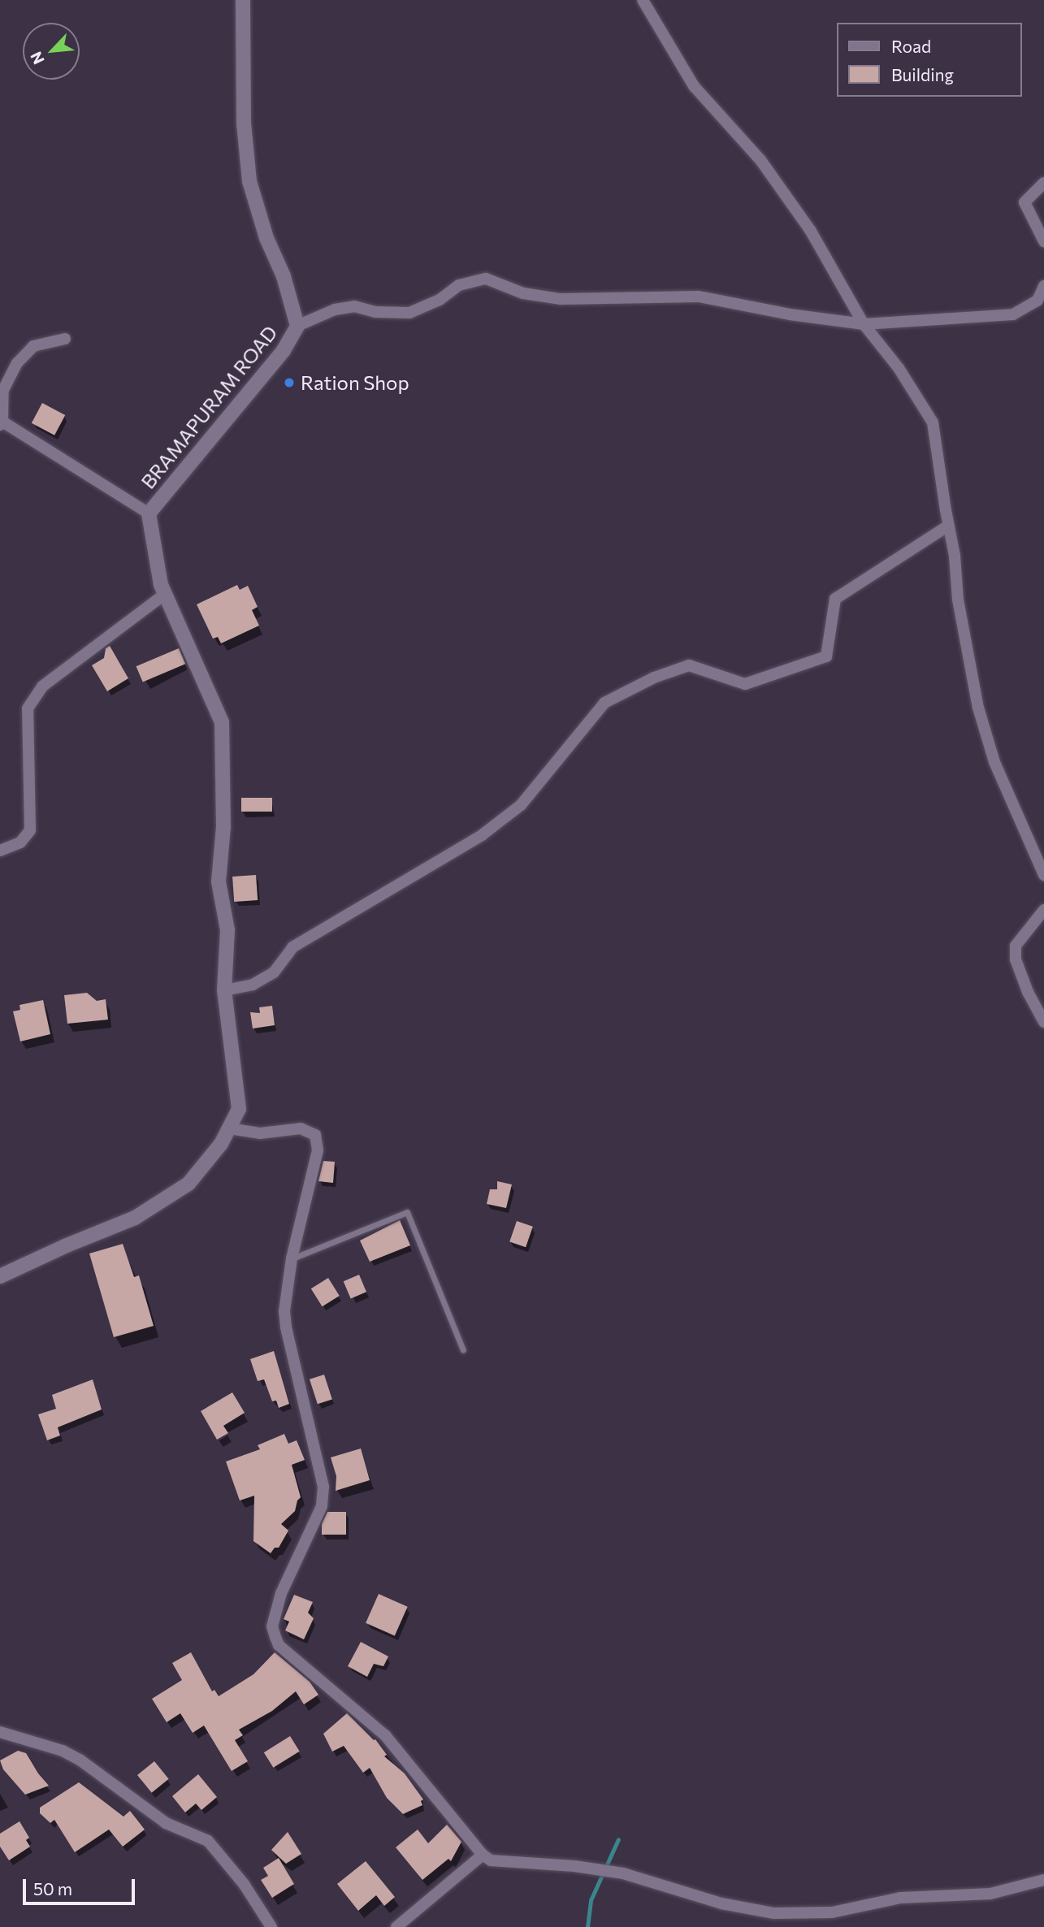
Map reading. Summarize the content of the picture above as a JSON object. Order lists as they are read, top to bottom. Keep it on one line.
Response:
{"streets":{"street":["BRAMAPURAM ROAD"]},"places":["Ration Shop"],"legend":["Road","Building"],"scale_bar":"50 m","north":"bottom left"}
